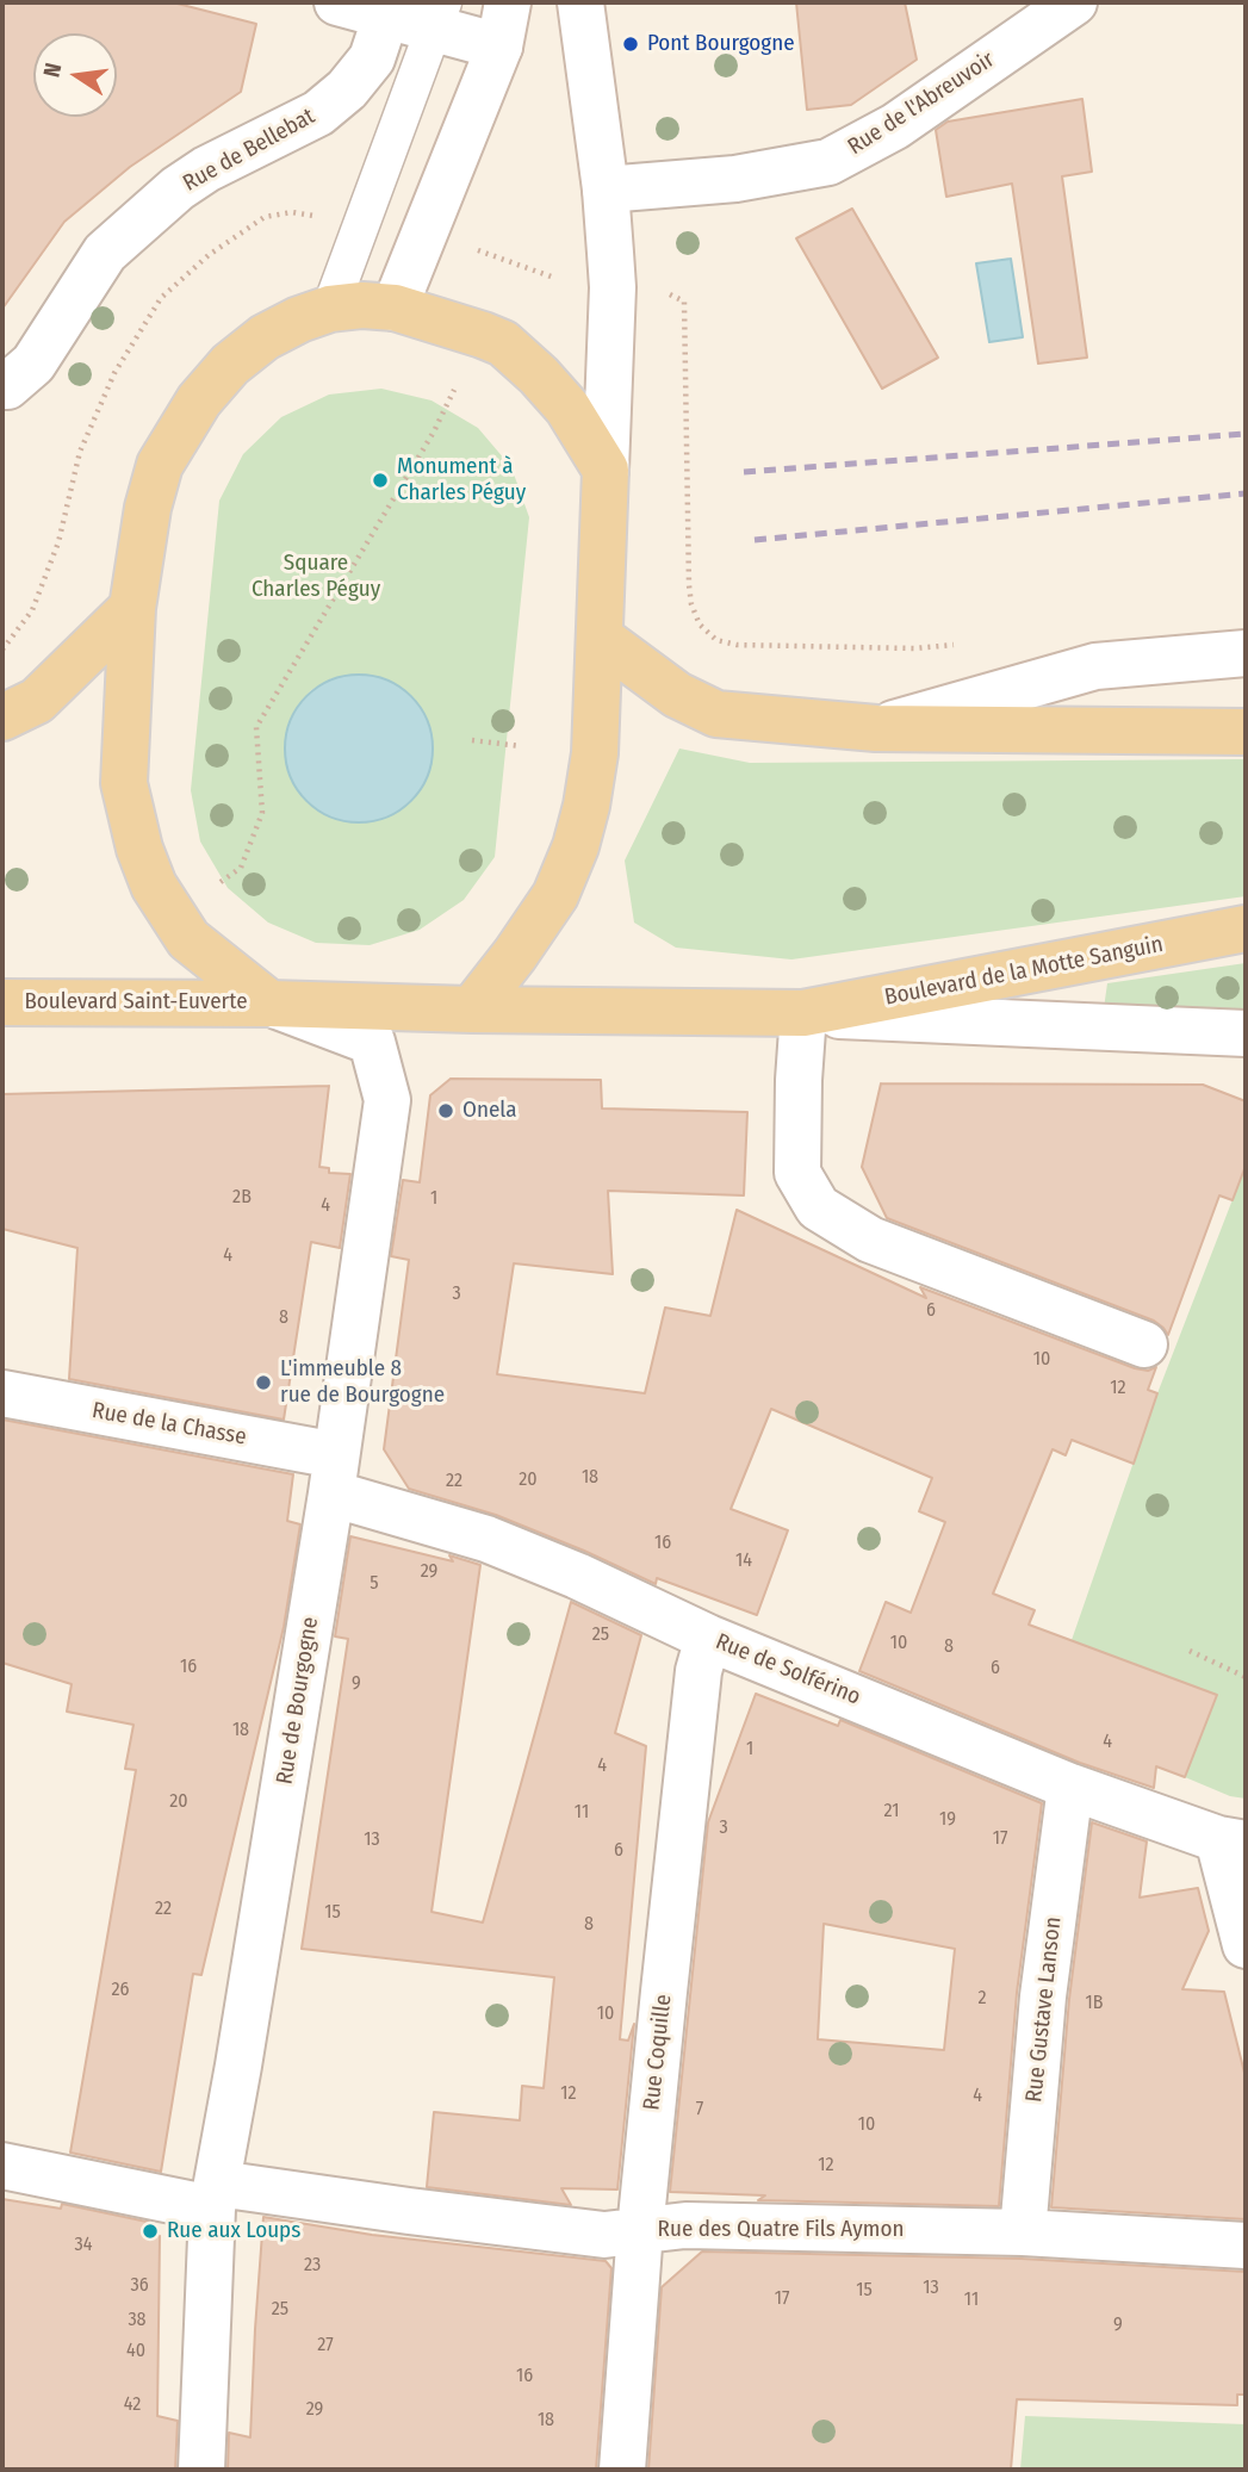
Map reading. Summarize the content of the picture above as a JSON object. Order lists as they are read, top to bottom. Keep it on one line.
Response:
{"streets":{"main road":["Boulevard de la Motte Sanguin","Boulevard Saint-Euverte"],"street":["Rue de l'Abreuvoir","Rue de Bellebat","Rue de la Chasse","Rue de Solférino","Rue de Bourgogne","Rue Gustave Lanson","Rue Coquille","Rue des Quatre Fils Aymon"]},"crossings":[["Boulevard Saint-Euverte","Rue de Bourgogne"],["Rue de la Chasse","Rue de Solférino"],["Rue de la Chasse","Rue de Bourgogne"],["Rue de Solférino","Rue de Bourgogne"],["Rue de Solférino","Rue Gustave Lanson"],["Rue de Solférino","Rue Coquille"],["Rue de Bourgogne","Rue des Quatre Fils Aymon"],["Rue Gustave Lanson","Rue des Quatre Fils Aymon"],["Rue Coquille","Rue des Quatre Fils Aymon"]],"parks":["Square Charles Péguy"],"places":["Pont Bourgogne","Monument à Charles Péguy","Onela","L'immeuble 8 rue de Bourgogne","Rue aux Loups"],"house_numbers":["2B","1","4","4","3","6","8","10","12","18","20","22","16","14","29","5","25","10","8","16","6","9","18","4","1","4","20","21","11","19","3","17","13","6","22","15","8","26","2","1B","10","12","4","7","10","12","34","23","36","13","15","17","11","25","38","9","27","40","16","42","29","18"],"north":"left"}
